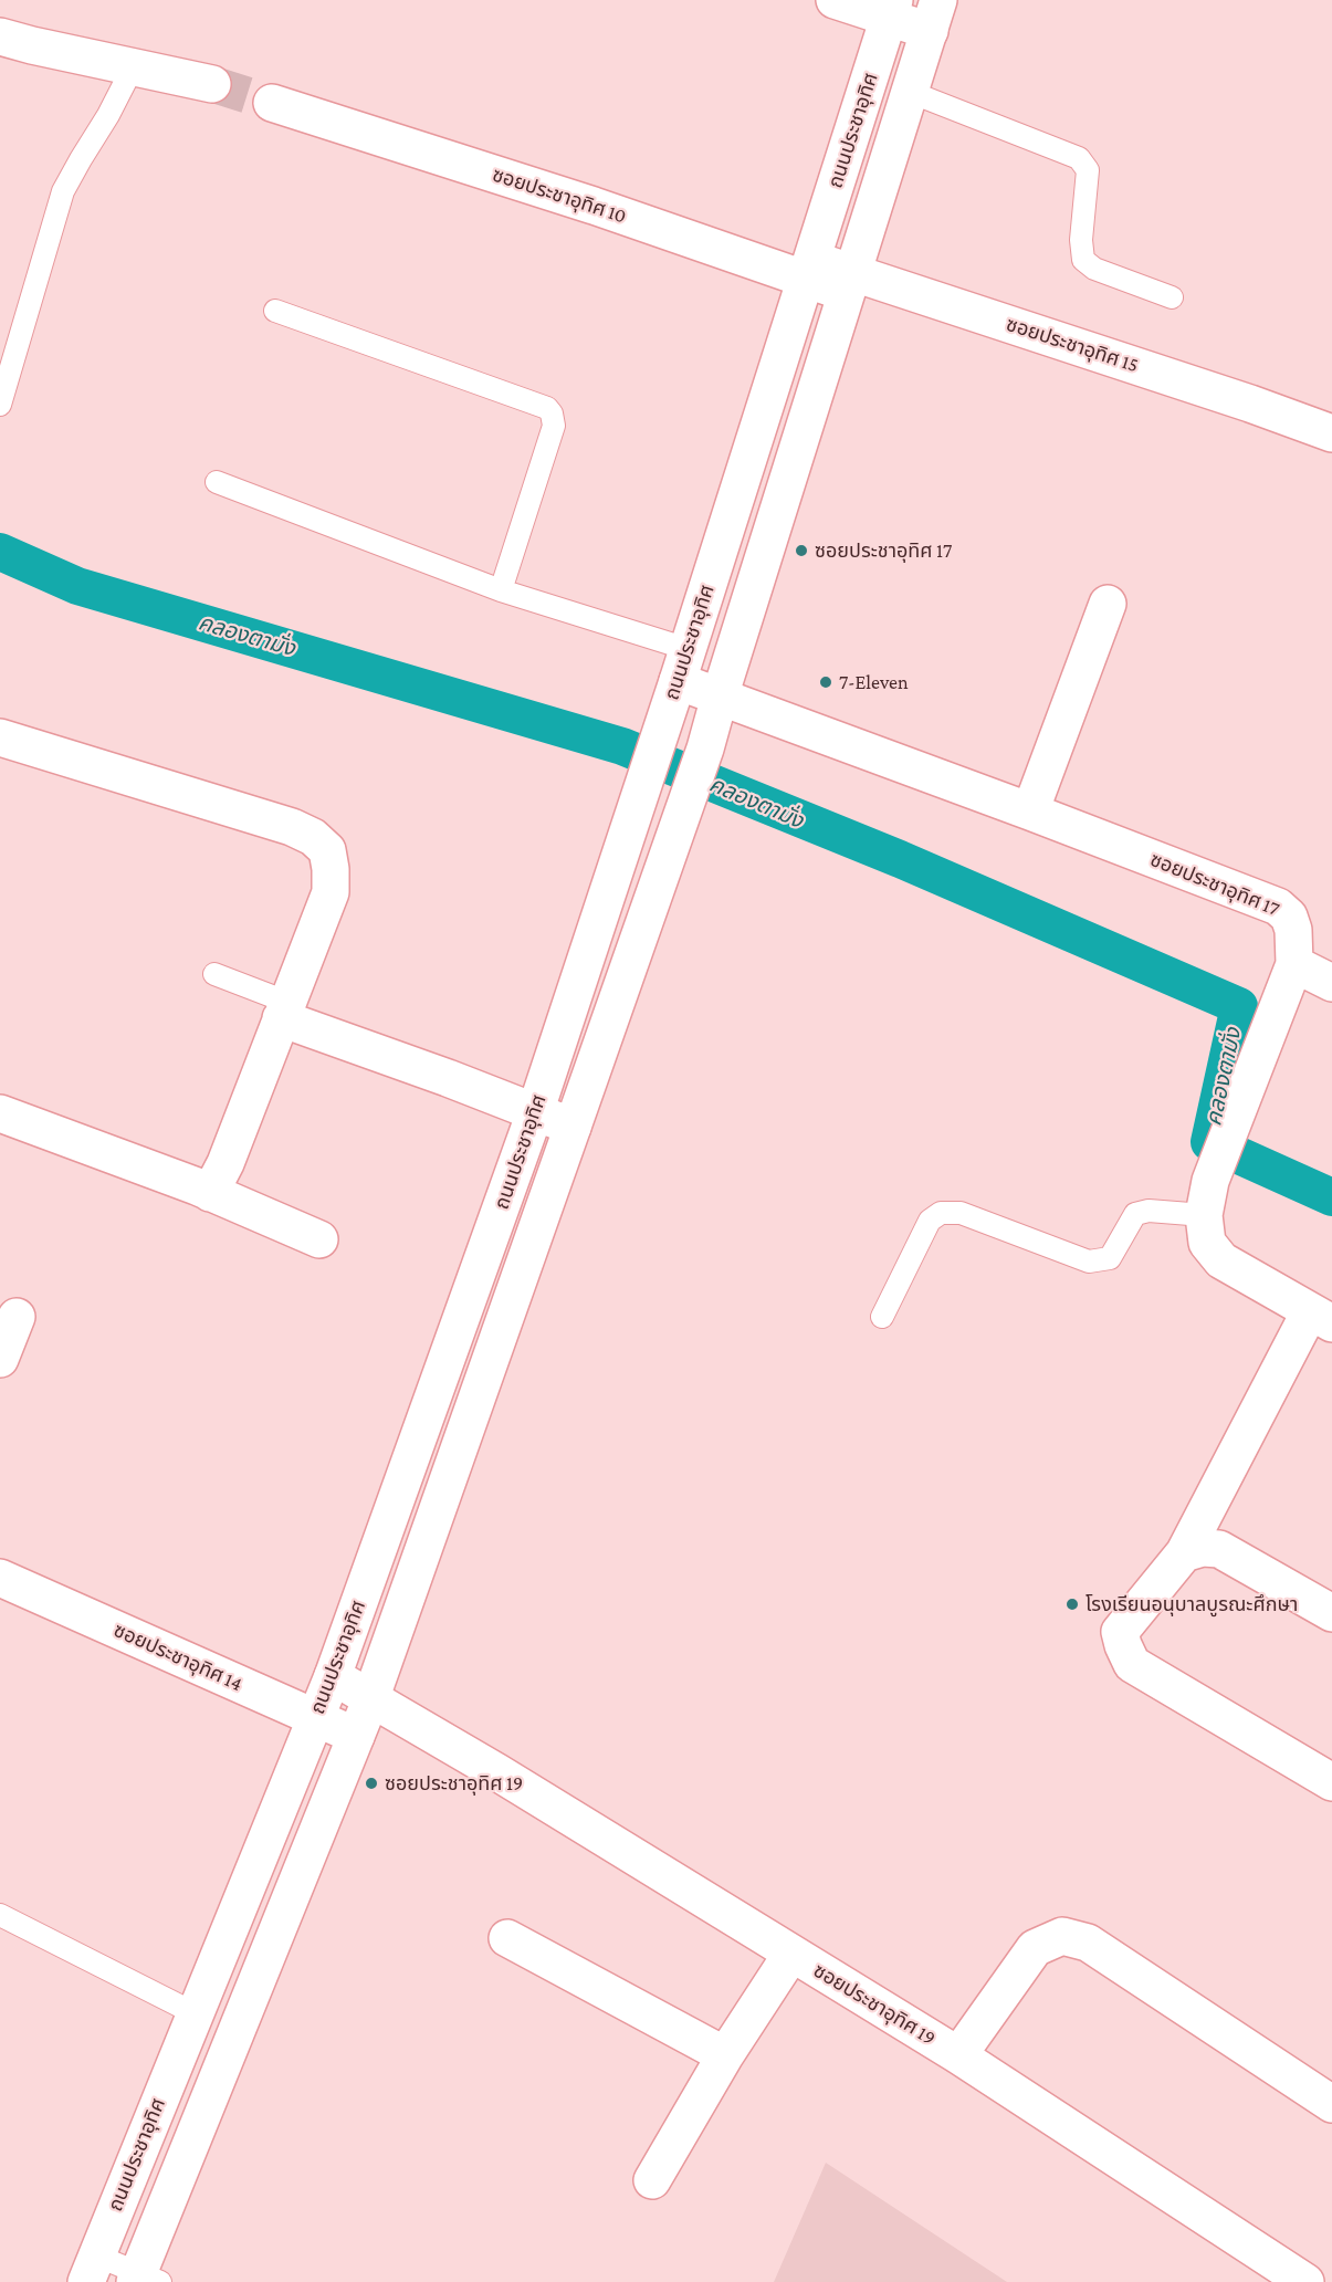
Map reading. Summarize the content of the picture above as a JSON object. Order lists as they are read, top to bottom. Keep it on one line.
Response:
{"streets":{"street":["ถนนประชาอุทิศ","ซอยประชาอุทิศ 10","ซอยประชาอุทิศ 15","ซอยประชาอุทิศ 17","ซอยประชาอุทิศ 14","ซอยประชาอุทิศ 19"]},"crossings":[["ถนนประชาอุทิศ","ซอยประชาอุทิศ 10"],["ถนนประชาอุทิศ","ซอยประชาอุทิศ 15"],["ถนนประชาอุทิศ","ซอยประชาอุทิศ 17"],["ถนนประชาอุทิศ","ซอยประชาอุทิศ 14"],["ถนนประชาอุทิศ","ซอยประชาอุทิศ 19"],["ซอยประชาอุทิศ 10","ซอยประชาอุทิศ 15"]],"water":["คลองตามั่ง"],"places":["ซอยประชาอุทิศ 17","7-Eleven","โรงเรียนอนุบาลบูรณะศึกษา","ซอยประชาอุทิศ 19"]}
